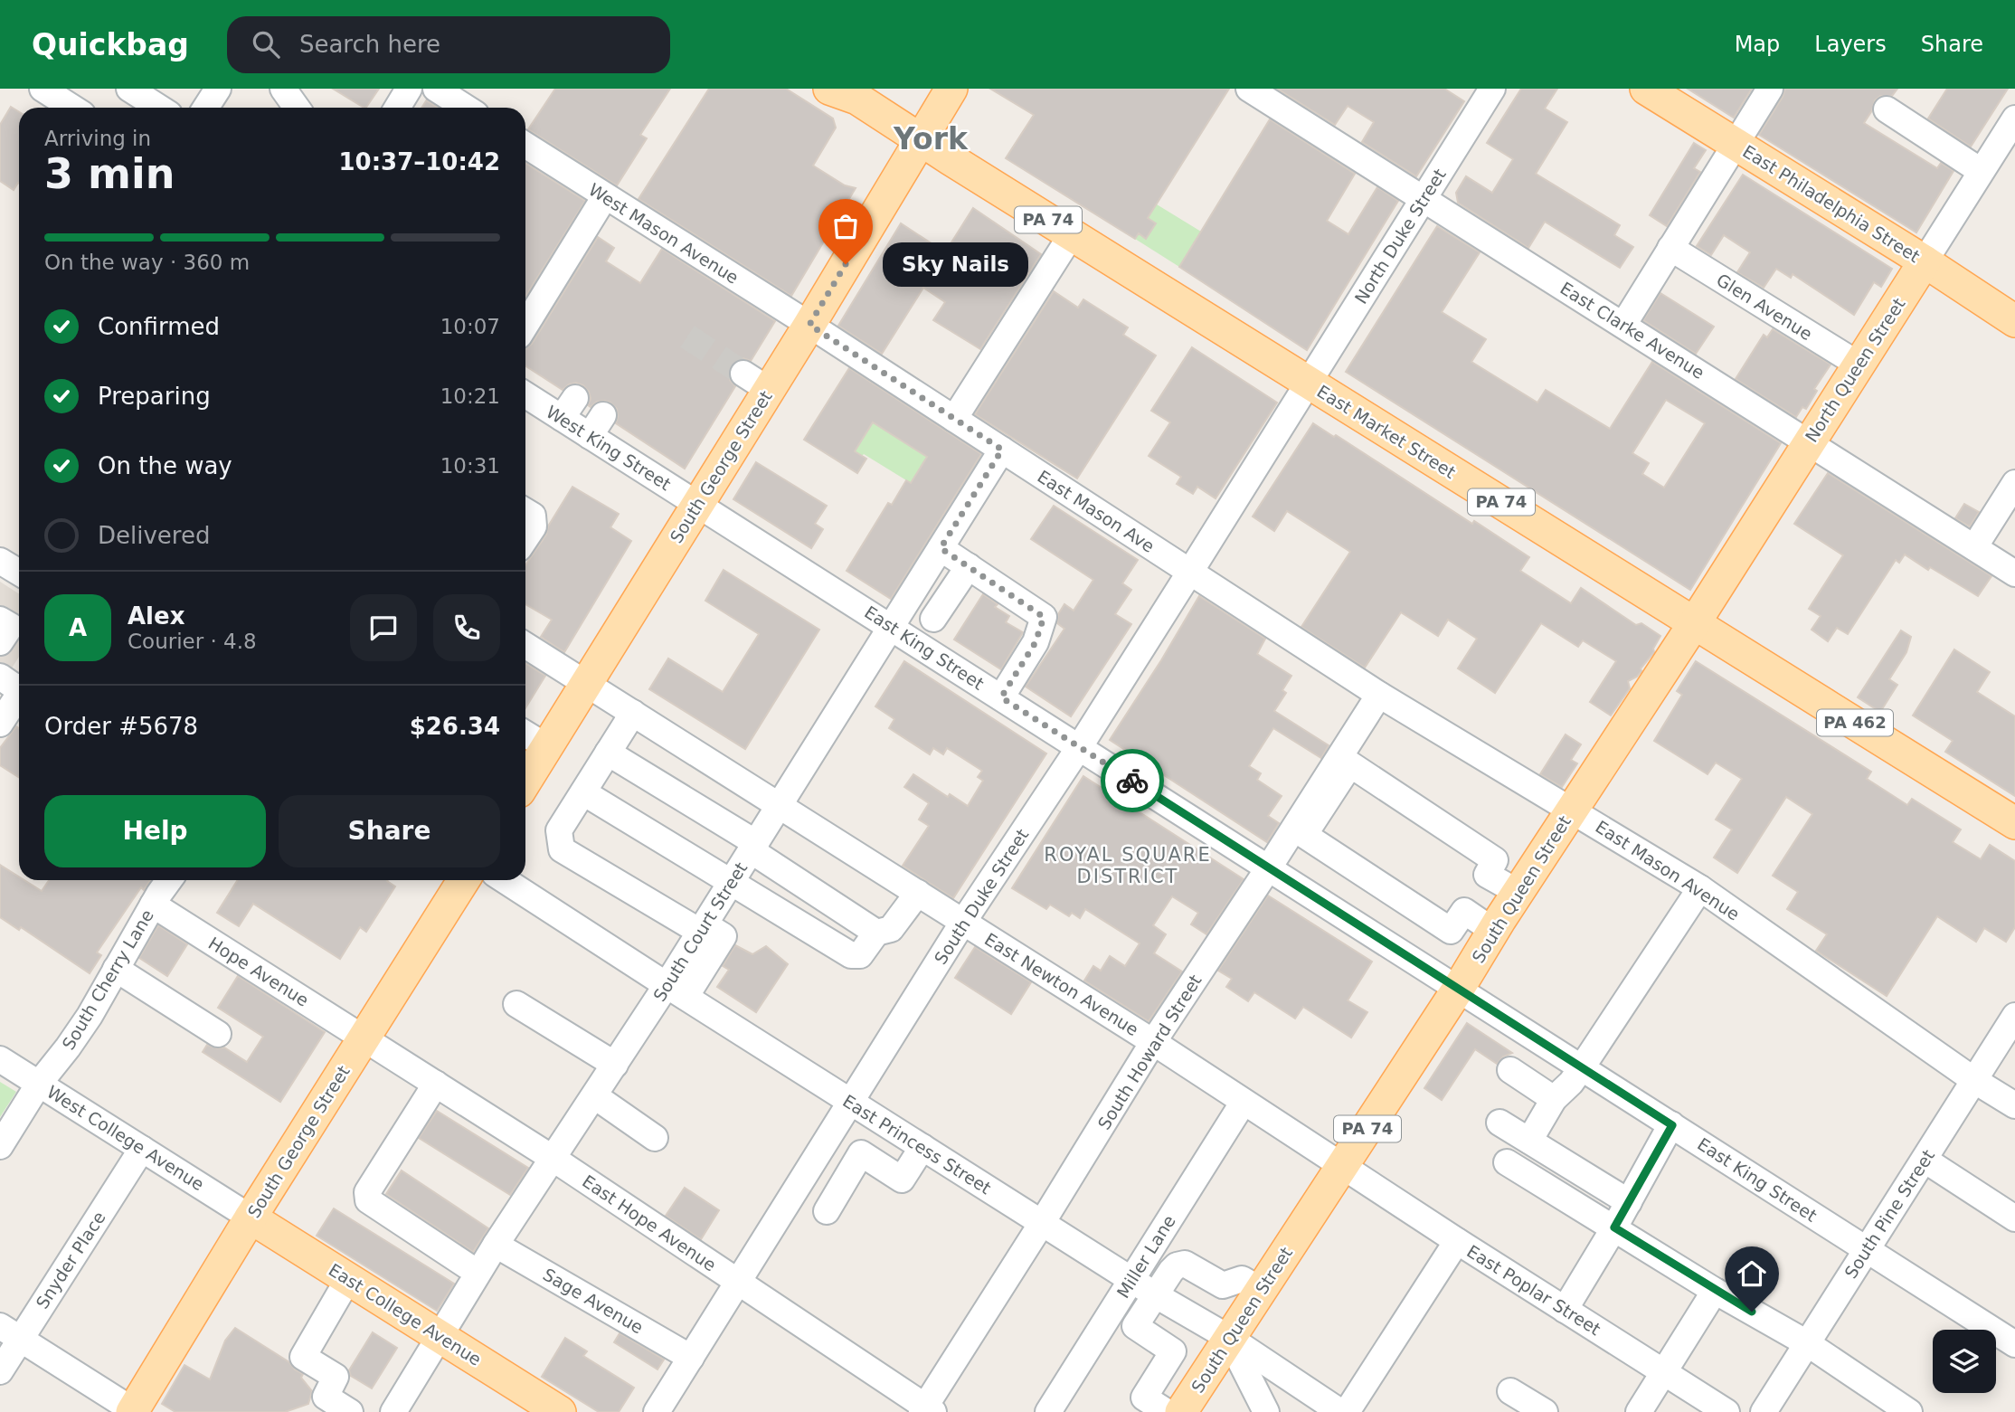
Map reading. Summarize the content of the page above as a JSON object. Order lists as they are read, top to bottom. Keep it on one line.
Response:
{"streets":{"main road":["East Philadelphia Street","PA 74","North Queen Street","East Market Street","South George Street","PA 462","South Queen Street","East College Avenue"],"street":["West Mason Avenue","North Duke Street","Glen Avenue","East Clarke Avenue","West King Street","East Mason Ave","East King Street","East Mason Avenue","South Duke Street","South Court Street","Hope Avenue","South Cherry Lane","East Newton Avenue","South Howard Street","West College Avenue","East Princess Street","South Pine Street","East Hope Avenue","Miller Lane","Snyder Place","East Poplar Street","Sage Avenue"]},"crossings":[["East Philadelphia Street","North Queen Street"],["PA 74","East Market Street"],["PA 74","South George Street"],["West Mason Avenue","South George Street"],["North Duke Street","East Clarke Avenue"],["North Duke Street","East Market Street"],["North Duke Street","South Duke Street"],["Glen Avenue","North Queen Street"],["East Clarke Avenue","North Queen Street"],["North Queen Street","East Market Street"],["North Queen Street","South Queen Street"],["East Market Street","South George Street"],["East Market Street","South Queen Street"],["East Market Street","South Duke Street"],["West King Street","South George Street"],["West King Street","East King Street"],["South George Street","East King Street"],["South George Street","Hope Avenue"],["South George Street","East Newton Avenue"],["South George Street","West College Avenue"],["South George Street","East Hope Avenue"],["South George Street","East College Avenue"],["East Mason Ave","East Mason Avenue"],["East Mason Ave","South Duke Street"],["East Mason Ave","South Court Street"],["East King Street","South Queen Street"],["East King Street","South Duke Street"],["East King Street","South Court Street"],["East King Street","South Howard Street"],["East King Street","South Pine Street"],["East Mason Avenue","South Queen Street"],["East Mason Avenue","South Duke Street"],["East Mason Avenue","South Howard Street"],["East Mason Avenue","South Pine Street"],["South Queen Street","East Newton Avenue"],["South Queen Street","East Princess Street"],["South Queen Street","East Poplar Street"],["South Duke Street","East Newton Avenue"],["South Duke Street","East Princess Street"],["South Duke Street","East Hope Avenue"],["South Duke Street","Sage Avenue"],["South Court Street","East Newton Avenue"],["South Court Street","East Princess Street"],["South Court Street","East Hope Avenue"],["South Court Street","Sage Avenue"],["South Court Street","East College Avenue"],["Hope Avenue","South Cherry Lane"],["Hope Avenue","East Hope Avenue"],["South Cherry Lane","West College Avenue"],["East Newton Avenue","South Howard Street"],["East Newton Avenue","Miller Lane"],["East Newton Avenue","East Poplar Street"],["South Howard Street","East Princess Street"],["South Howard Street","East Hope Avenue"],["West College Avenue","Snyder Place"],["West College Avenue","East College Avenue"],["East Princess Street","Miller Lane"]],"districts":["York","ROYAL SQUARE DISTRICT"],"places":["Sky Nails"],"page":{"header":"Quickbag","search":"Search here","nav":["Map","Layers","Share"],"heading":["3 min","Arriving in","10:37–10:42"],"panel":["Alex","Courier · 4.8","Order #5678","$26.34"],"bar":"On the way · 360 m","bubble":"Sky Nails","list":[["Confirmed","10:07"],["Preparing","10:21"],["On the way","10:31"],"Delivered"],"round":"A","buttons":["Help","Share"]}}
